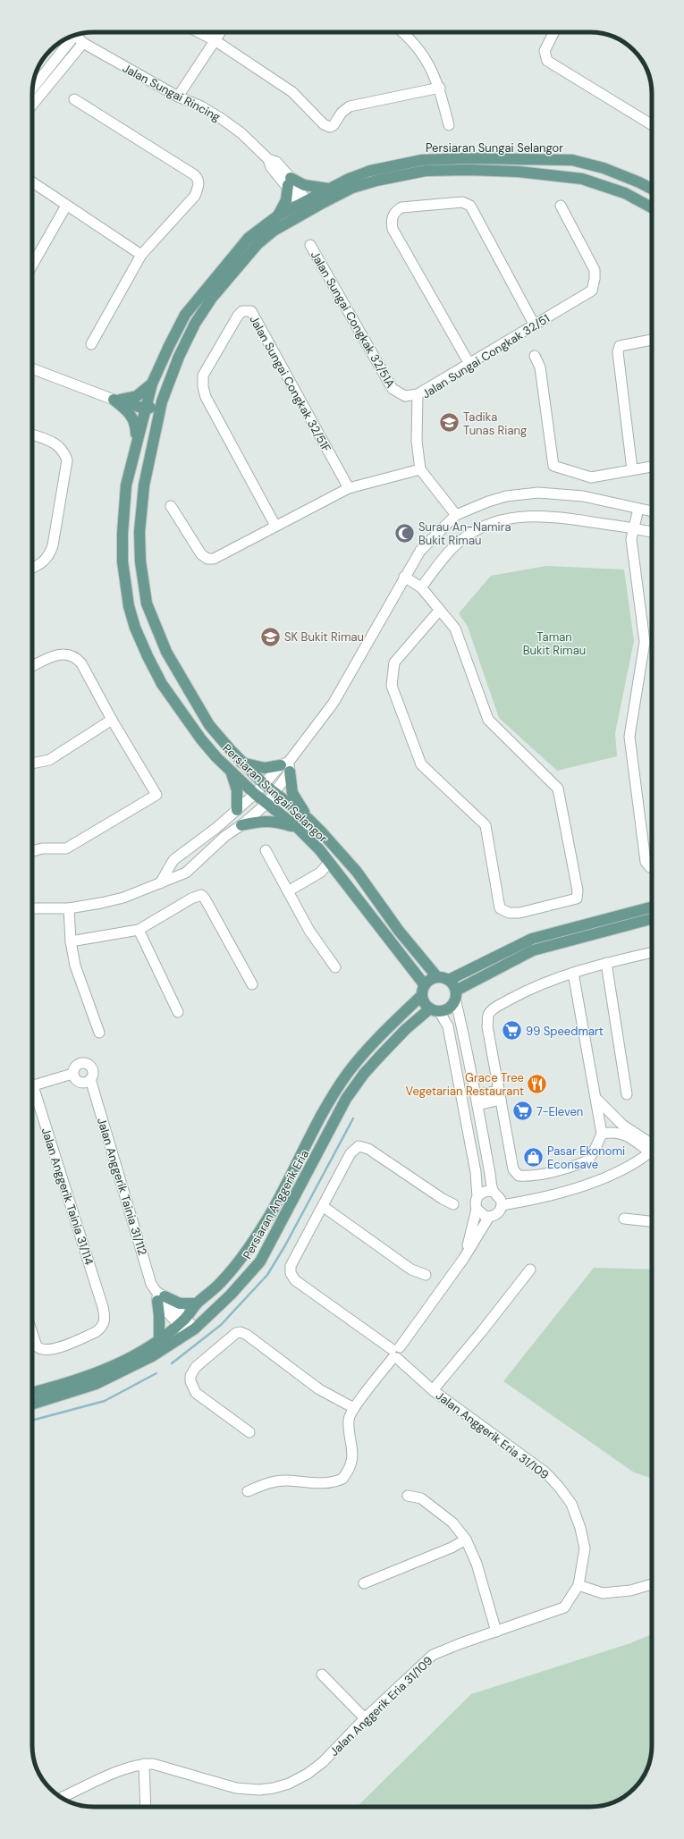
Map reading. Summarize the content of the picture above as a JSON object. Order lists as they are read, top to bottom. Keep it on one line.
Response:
{"streets":{"main road":["Persiaran Sungai Selangor","Persiaran Anggerik Eria"],"street":["Jalan Sungai Rincing","Jalan Sungai Congkak 32/51A","Jalan Sungai Congkak 32/51","Jalan Sungai Congkak 32/51F","Jalan Anggerik Tainia 31/112","Jalan Anggerik Tainia 31/114","Jalan Anggerik Eria 31/109"]},"crossings":[["Jalan Sungai Rincing","Persiaran Sungai Selangor"],["Persiaran Sungai Selangor","Persiaran Anggerik Eria"],["Jalan Sungai Congkak 32/51A","Jalan Sungai Congkak 32/51"],["Jalan Anggerik Tainia 31/112","Persiaran Anggerik Eria"]],"parks":["Taman Bukit Rimau"],"places":{"school or university":["Tadika Tunas Riang","SK Bukit Rimau"],"mosque":["Surau An-Namira Bukit Rimau"],"supermarket":["99 Speedmart","7-Eleven"],"restaurant":["Grace Tree Vegetarian Restaurant"],"shop":["Pasar Ekonomi Econsave"]}}
